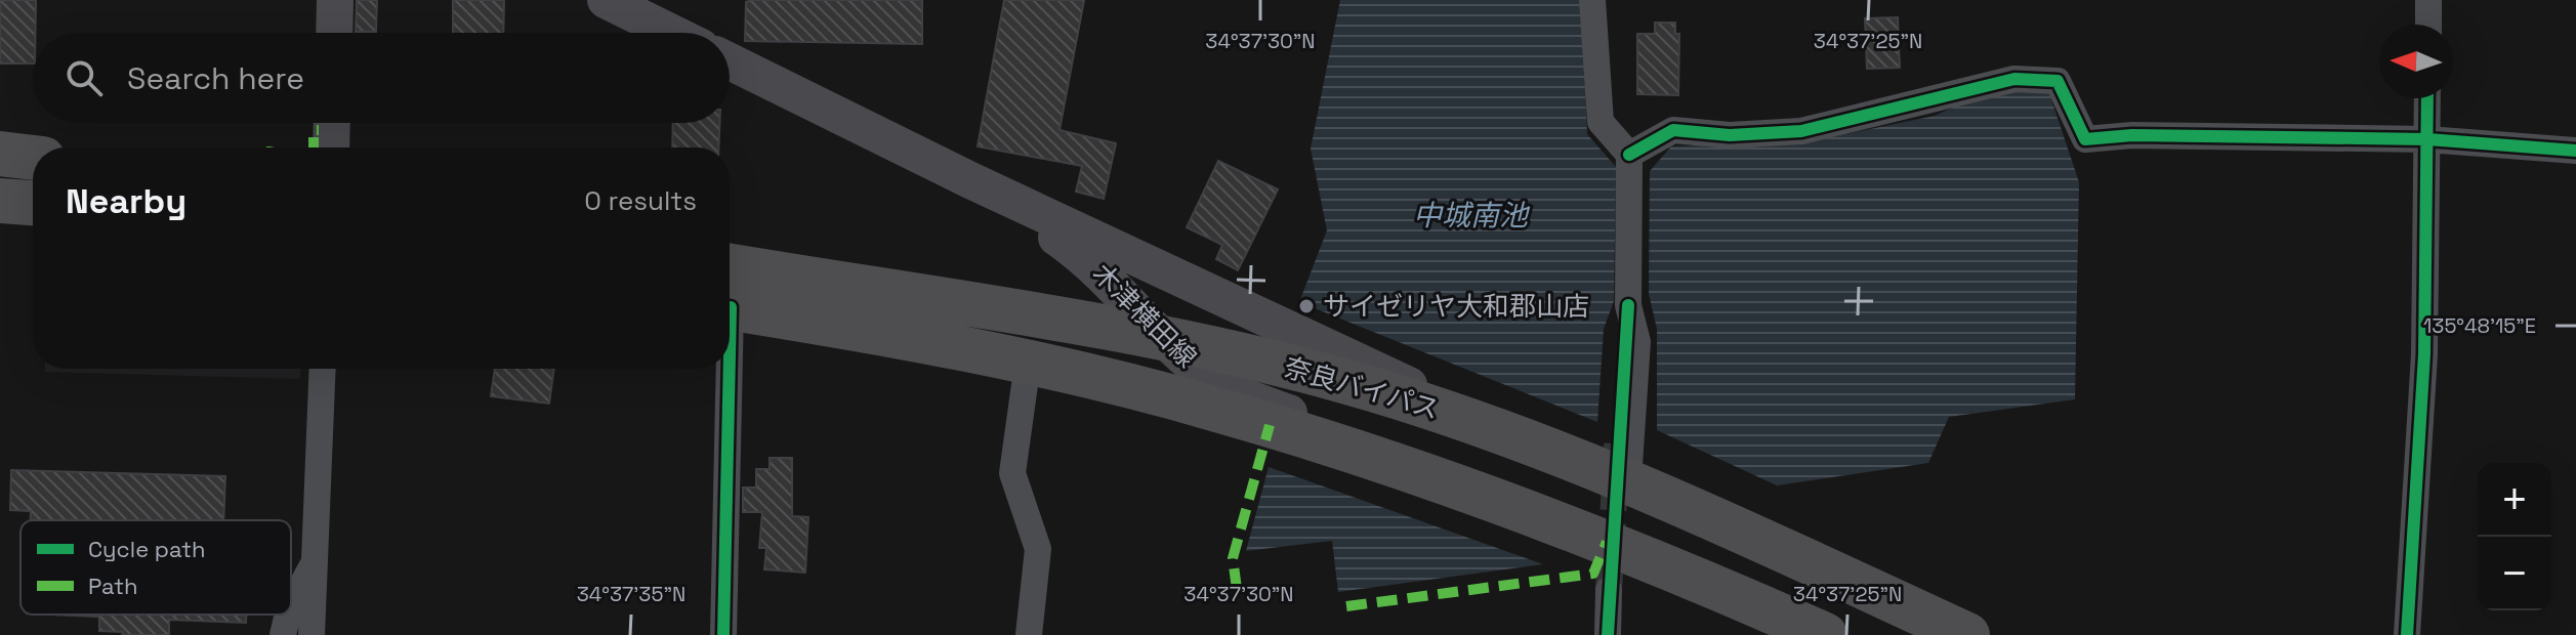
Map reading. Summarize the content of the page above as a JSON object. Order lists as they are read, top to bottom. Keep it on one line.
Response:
{"streets":{"highway":["奈良バイパス"],"main road":["木津横田線"]},"crossings":[["木津横田線","奈良バイパス"]],"water":["中城南池"],"places":["サイゼリヤ大和郡山店"],"legend":["Cycle path","Path"],"north":"left","page":{"search":"Search here","heading":["Nearby","0 results"],"map_buttons":["+","−"]},"coordinates":["34°37'30\"N","34°37'25\"N","135°48'15\"E","34°37'35\"N"]}
